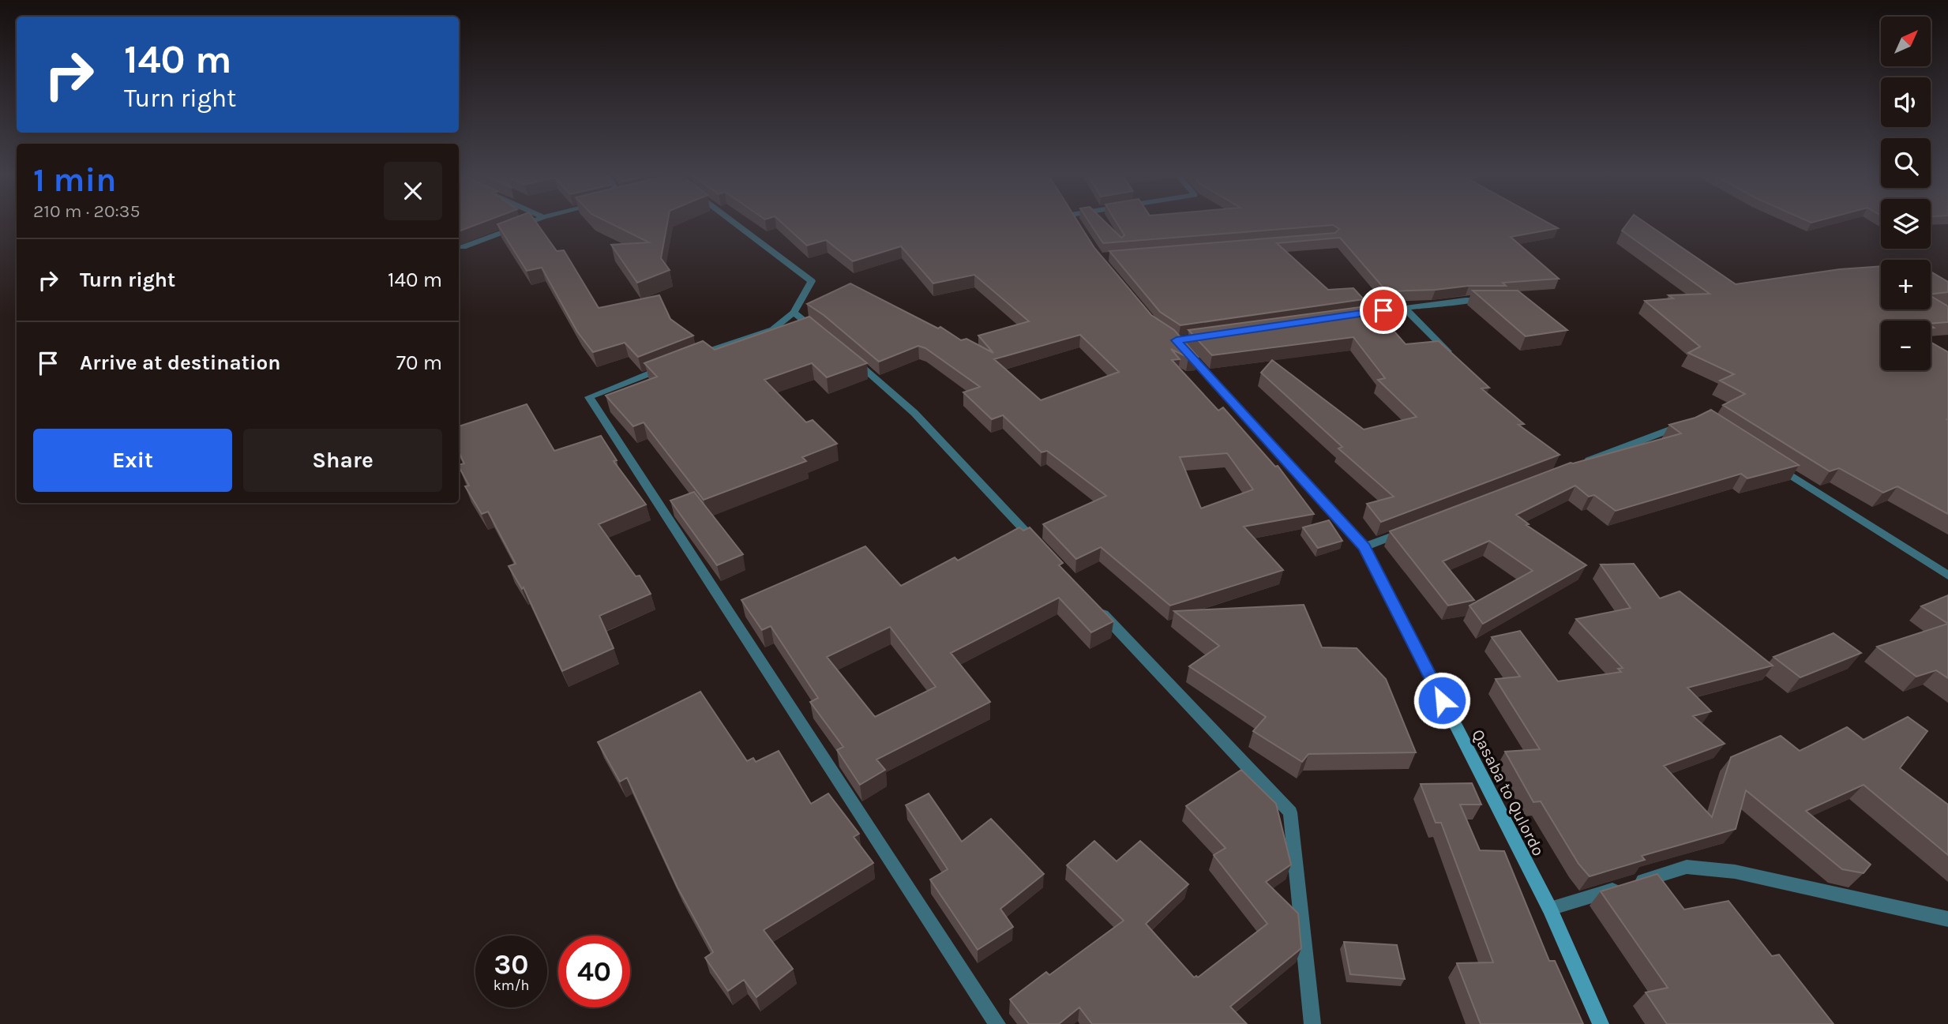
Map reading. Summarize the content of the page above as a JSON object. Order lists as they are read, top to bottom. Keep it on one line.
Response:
{"streets":{"street":["Qasaba to Qulordo"]},"north":"top right","page":{"map_buttons":["+","−"],"turn":["140 m","Turn right"],"heading":["1 min","210 m · 20:35"],"list":[{"name":"Turn right","value":"140 m"},{"name":"Arrive at destination","value":"70 m"}],"buttons":["Exit","Share"],"speed":"30 km/h","limit":"40"}}
